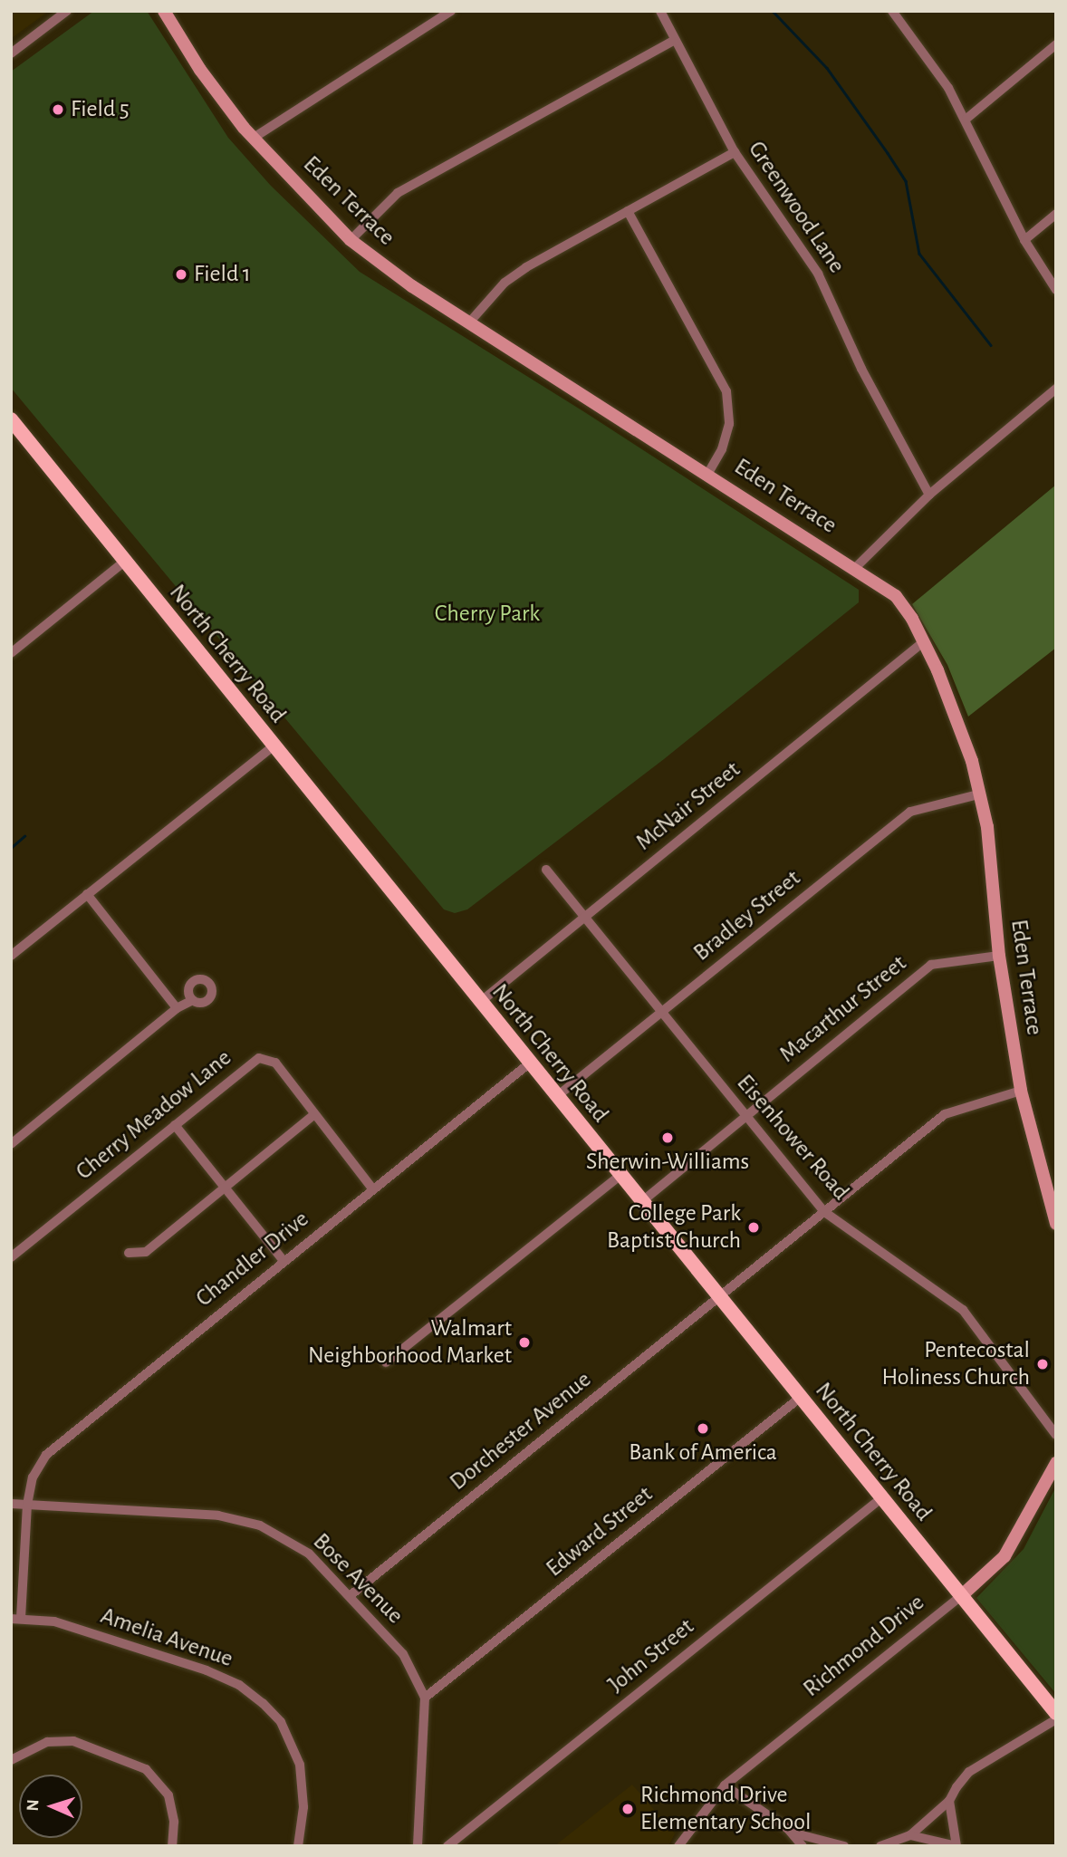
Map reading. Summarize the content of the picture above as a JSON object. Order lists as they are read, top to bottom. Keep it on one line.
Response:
{"streets":{"main road":["North Cherry Road"],"street":["Eden Terrace","Greenwood Lane","McNair Street","Bradley Street","Macarthur Street","Cherry Meadow Lane","Eisenhower Road","Chandler Drive","Dorchester Avenue","Edward Street","Bose Avenue","Amelia Avenue","Richmond Drive","John Street"]},"crossings":[["Eden Terrace","McNair Street"],["Eden Terrace","Bradley Street"],["Eden Terrace","Macarthur Street"],["Eden Terrace","Dorchester Avenue"],["North Cherry Road","McNair Street"],["North Cherry Road","Bradley Street"],["North Cherry Road","Macarthur Street"],["North Cherry Road","Chandler Drive"],["North Cherry Road","Dorchester Avenue"],["North Cherry Road","Edward Street"],["North Cherry Road","Richmond Drive"],["North Cherry Road","John Street"],["McNair Street","Eisenhower Road"],["Bradley Street","Eisenhower Road"],["Macarthur Street","Eisenhower Road"],["Eisenhower Road","Dorchester Avenue"],["Chandler Drive","Bose Avenue"],["Chandler Drive","Amelia Avenue"],["Dorchester Avenue","Bose Avenue"],["Edward Street","Bose Avenue"]],"parks":["Cherry Park"],"places":["Field 5","Field 1","Sherwin-Williams","College Park Baptist Church","Walmart Neighborhood Market","Pentecostal Holiness Church","Bank of America","Richmond Drive Elementary School"],"north":"left"}
